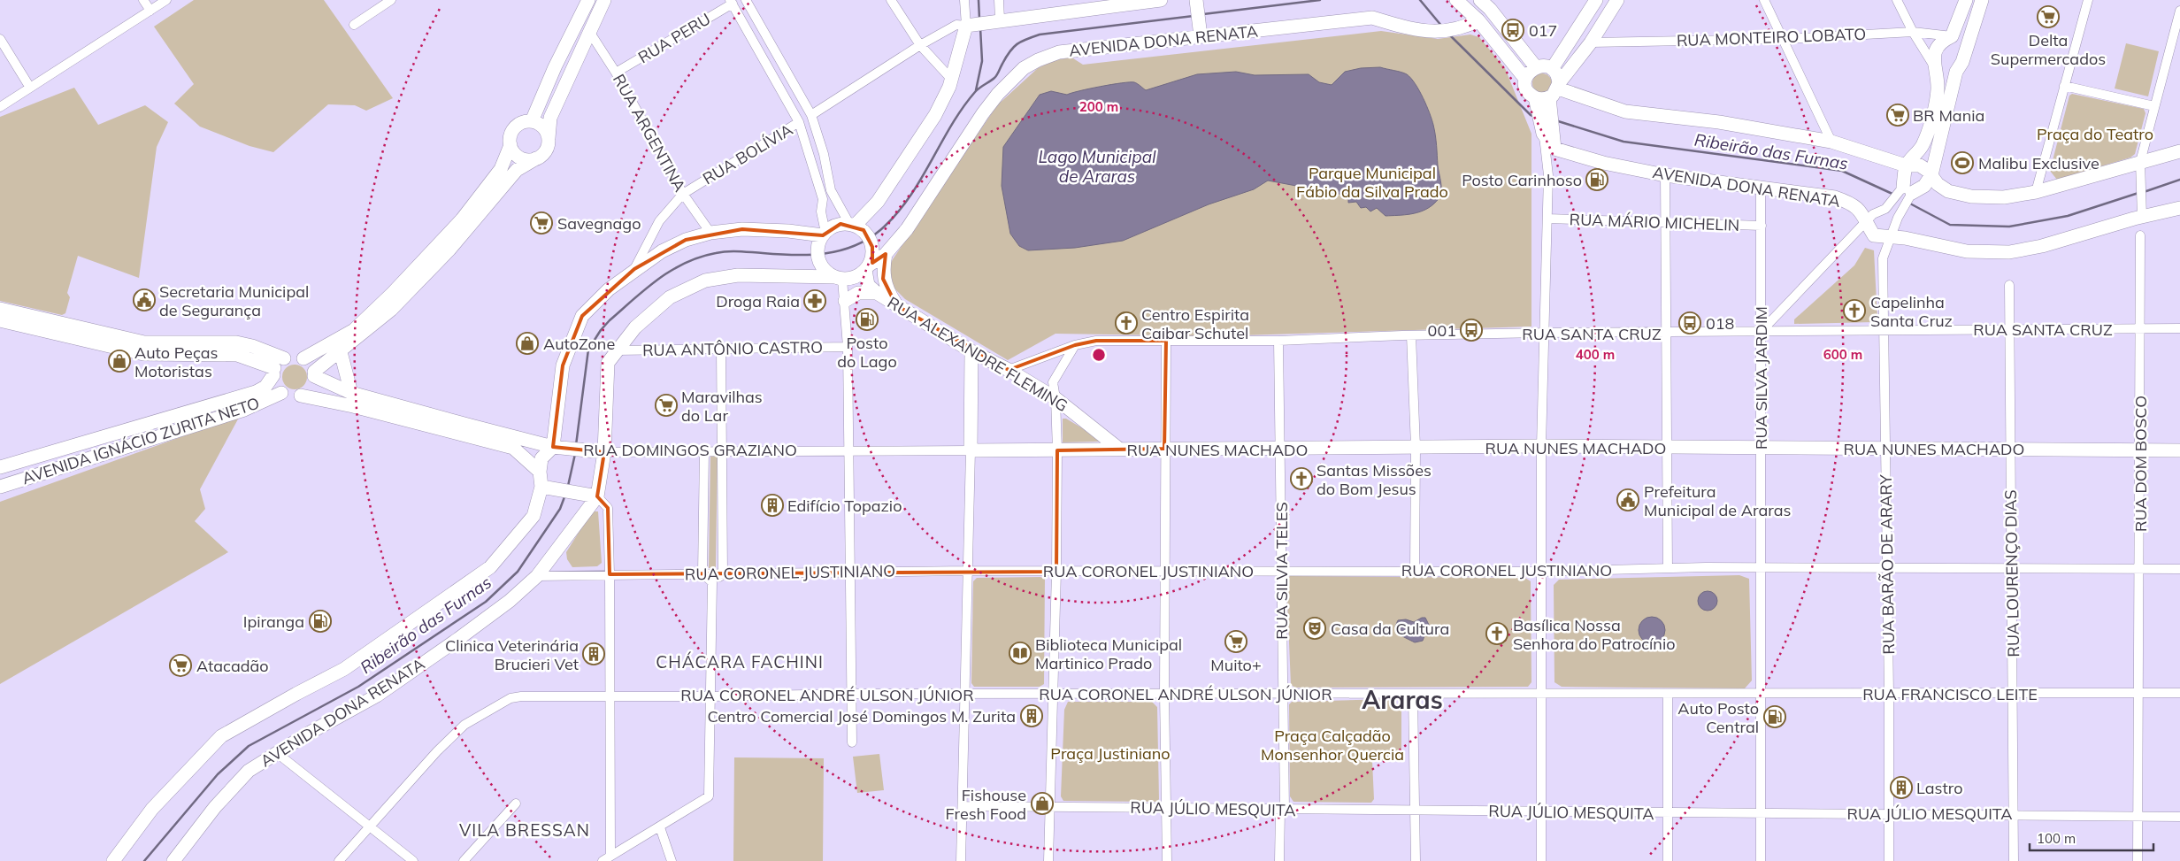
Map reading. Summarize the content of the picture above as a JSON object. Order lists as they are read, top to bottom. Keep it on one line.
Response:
{"streets":{"main road":["AVENIDA DONA RENATA","RUA ALEXANDRE FLEMING","AVENIDA IGNÁCIO ZURITA NETO","RUA NUNES MACHADO","RUA DOMINGOS GRAZIANO"],"street":["RUA MONTEIRO LOBATO","RUA PERU","RUA ARGENTINA","RUA BOLÍVIA","RUA MÁRIO MICHELIN","RUA SANTA CRUZ","RUA ANTÔNIO CASTRO","RUA SILVA JARDIM","RUA DOM BOSCO","RUA BARÃO DE ARARY","RUA CORONEL JUSTINIANO","RUA SILVIA TELES","RUA LOURENÇO DIAS","RUA CORONEL ANDRÉ ULSON JÚNIOR","RUA FRANCISCO LEITE","RUA JÚLIO MESQUITA"]},"crossings":[["RUA PERU","RUA ARGENTINA"],["AVENIDA DONA RENATA","RUA ANTÔNIO CASTRO"],["AVENIDA DONA RENATA","RUA ALEXANDRE FLEMING"],["AVENIDA DONA RENATA","RUA SILVA JARDIM"],["AVENIDA DONA RENATA","RUA DOMINGOS GRAZIANO"],["AVENIDA DONA RENATA","RUA BARÃO DE ARARY"],["AVENIDA DONA RENATA","RUA CORONEL JUSTINIANO"],["RUA ARGENTINA","RUA BOLÍVIA"],["RUA MÁRIO MICHELIN","RUA SILVA JARDIM"],["RUA SANTA CRUZ","RUA ALEXANDRE FLEMING"],["RUA SANTA CRUZ","RUA SILVA JARDIM"],["RUA SANTA CRUZ","RUA DOM BOSCO"],["RUA SANTA CRUZ","RUA BARÃO DE ARARY"],["RUA SANTA CRUZ","RUA SILVIA TELES"],["RUA SANTA CRUZ","RUA LOURENÇO DIAS"],["RUA ALEXANDRE FLEMING","RUA NUNES MACHADO"],["RUA SILVA JARDIM","RUA NUNES MACHADO"],["RUA SILVA JARDIM","RUA CORONEL JUSTINIANO"],["RUA SILVA JARDIM","RUA CORONEL ANDRÉ ULSON JÚNIOR"],["RUA SILVA JARDIM","RUA FRANCISCO LEITE"],["RUA SILVA JARDIM","RUA JÚLIO MESQUITA"],["AVENIDA IGNÁCIO ZURITA NETO","RUA DOMINGOS GRAZIANO"],["RUA NUNES MACHADO","RUA DOMINGOS GRAZIANO"],["RUA NUNES MACHADO","RUA DOM BOSCO"],["RUA NUNES MACHADO","RUA BARÃO DE ARARY"],["RUA NUNES MACHADO","RUA SILVIA TELES"],["RUA NUNES MACHADO","RUA LOURENÇO DIAS"],["RUA DOM BOSCO","RUA CORONEL JUSTINIANO"],["RUA DOM BOSCO","RUA FRANCISCO LEITE"],["RUA DOM BOSCO","RUA JÚLIO MESQUITA"],["RUA BARÃO DE ARARY","RUA CORONEL JUSTINIANO"],["RUA BARÃO DE ARARY","RUA FRANCISCO LEITE"],["RUA BARÃO DE ARARY","RUA JÚLIO MESQUITA"],["RUA CORONEL JUSTINIANO","RUA SILVIA TELES"],["RUA CORONEL JUSTINIANO","RUA LOURENÇO DIAS"],["RUA SILVIA TELES","RUA CORONEL ANDRÉ ULSON JÚNIOR"],["RUA SILVIA TELES","RUA JÚLIO MESQUITA"],["RUA LOURENÇO DIAS","RUA FRANCISCO LEITE"],["RUA LOURENÇO DIAS","RUA JÚLIO MESQUITA"],["RUA CORONEL ANDRÉ ULSON JÚNIOR","RUA FRANCISCO LEITE"]],"districts":["CHÁCARA FACHINI","Araras","VILA BRESSAN"],"water":["Ribeirão das Furnas","Lago Municipal de Araras"],"parks":["Praça do Teatro","Parque Municipal Fábio da Silva Prado","Praça Calçadão Monsenhor Quercia","Praça Justiniano"],"places":{"supermarket":["Delta Supermercados","BR Mania","Savegnago","Maravilhas do Lar","Muito+","Atacadão"],"bus stop":["017","018","001"],"sports":["Malibu Exclusive"],"fuel station":["Posto Carinhoso","Posto do Lago","Ipiranga","Auto Posto Central"],"public building":["Secretaria Municipal de Segurança","Prefeitura Municipal de Araras"],"pharmacy":["Droga Raia"],"church":["Capelinha Santa Cruz","Centro Espirita Caibar Schutel","Santas Missões do Bom Jesus","Basílica Nossa Senhora do Patrocínio"],"shop":["AutoZone","Auto Peças Motoristas","Fishouse Fresh Food"],"building":["Edifício Topazio","Clinica Veterinária Brucieri Vet","Centro Comercial José Domingos M. Zurita","Lastro"],"theatre":["Casa da Cultura"],"library":["Biblioteca Municipal Martinico Prado"]},"scale_bar":"100 m","rings":["200 m","400 m","600 m"]}
